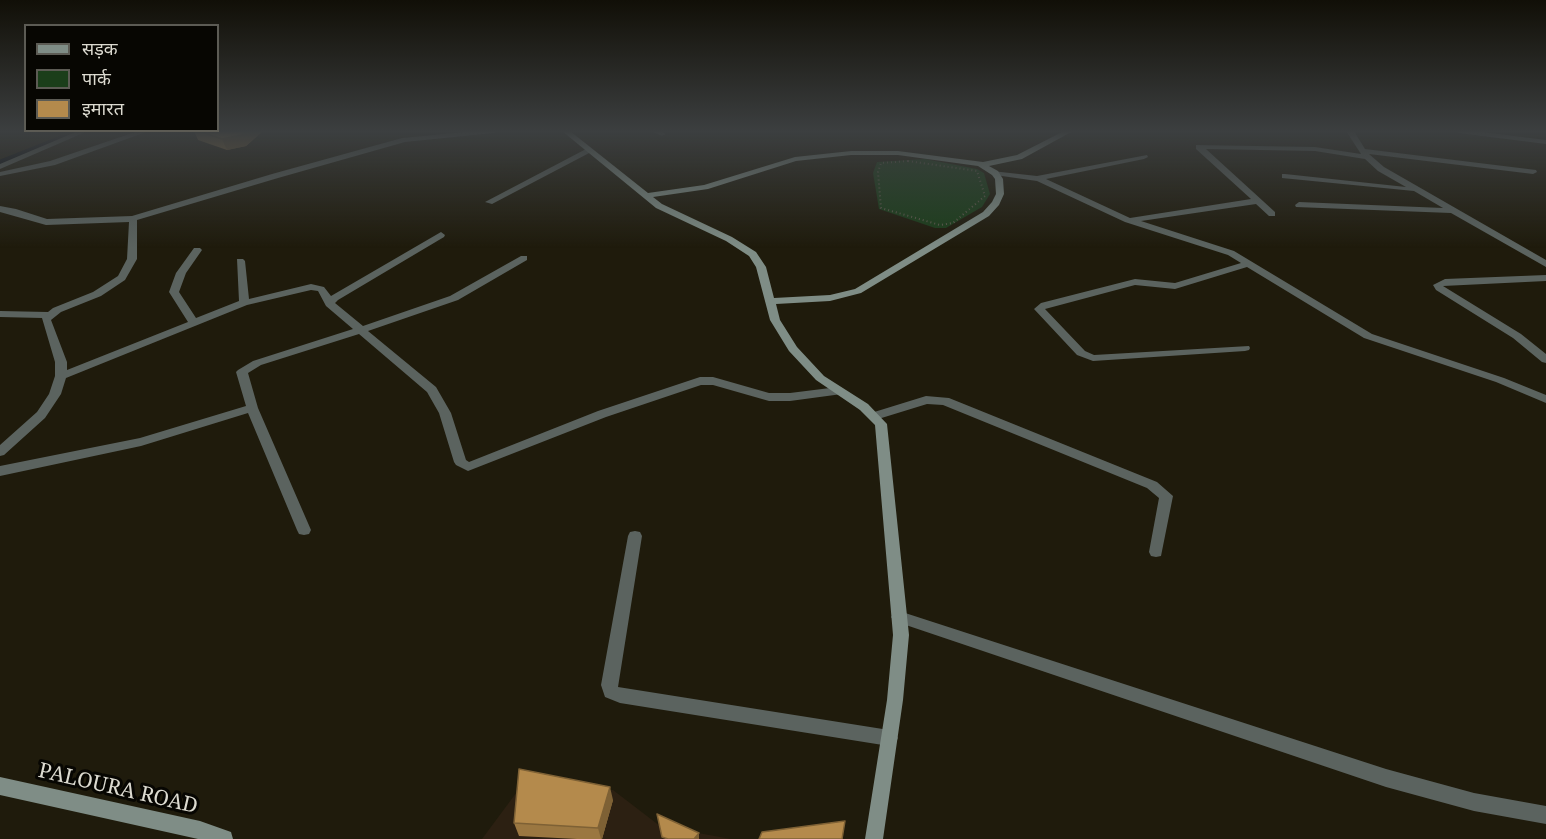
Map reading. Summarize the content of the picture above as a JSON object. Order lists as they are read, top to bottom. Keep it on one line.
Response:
{"streets":{"street":["PALOURA ROAD"]},"legend":["सड़क","पार्क","इमारत"]}
